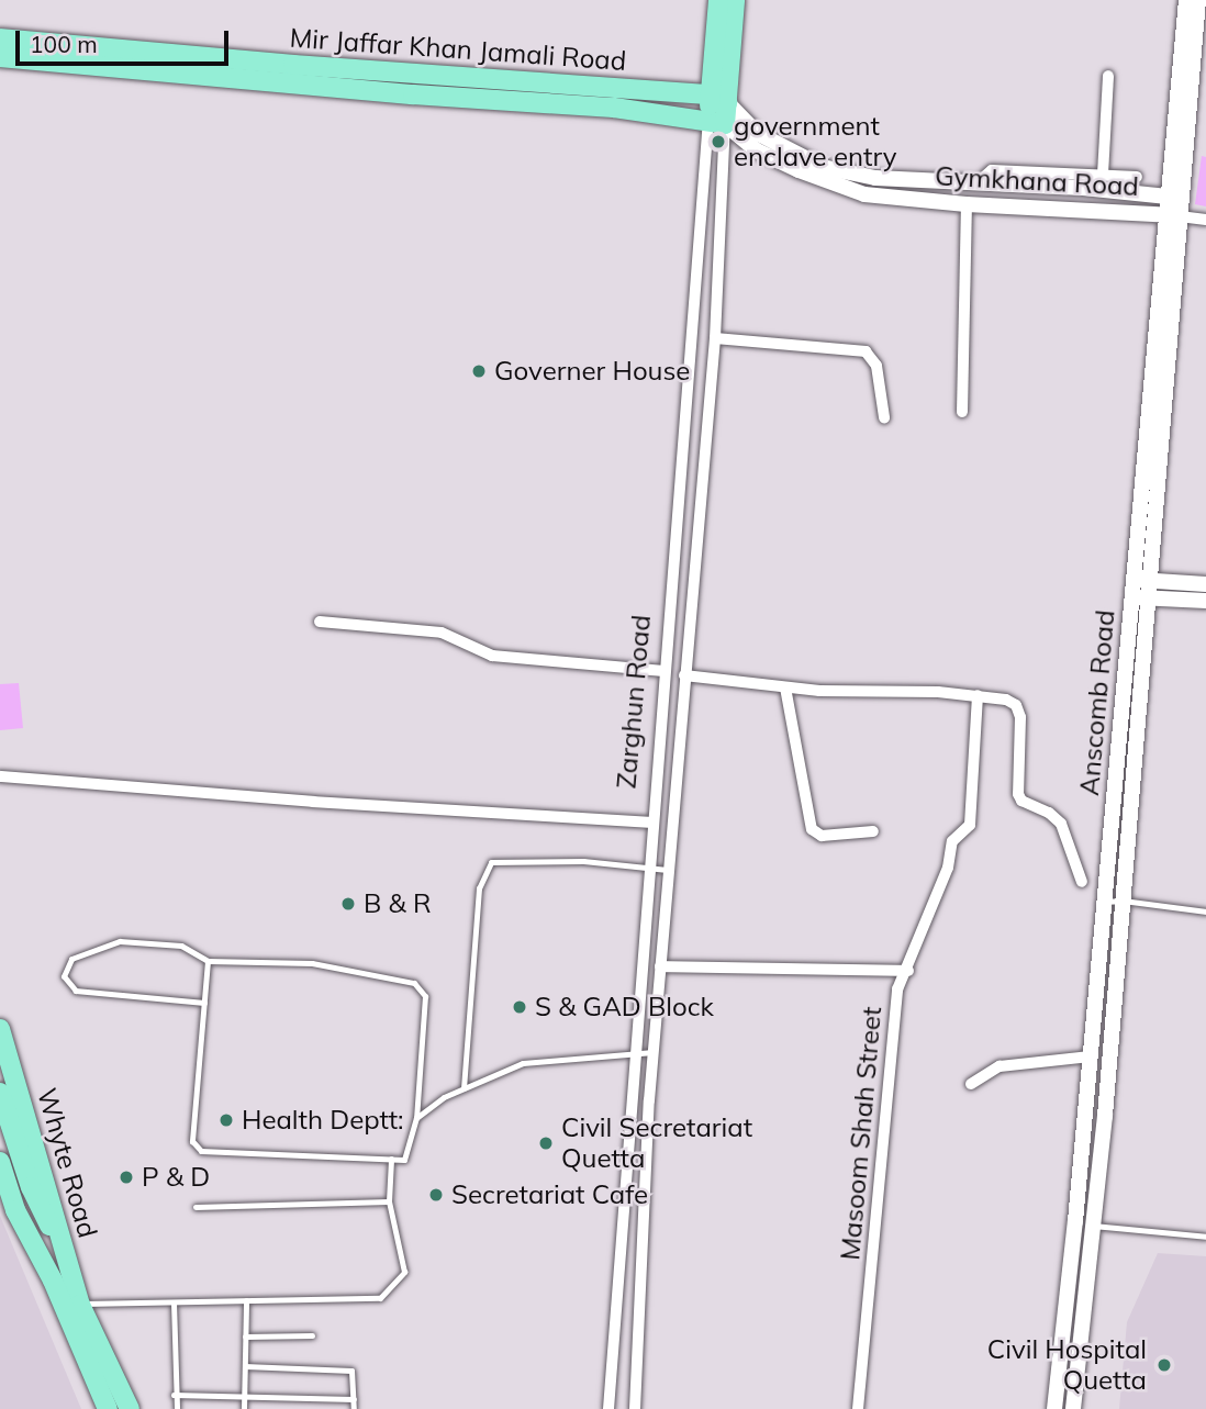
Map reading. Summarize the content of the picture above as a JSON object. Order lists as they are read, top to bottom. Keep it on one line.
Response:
{"streets":{"main road":["Mir Jaffar Khan Jamali Road","Zarghun Road","Whyte Road"],"street":["Gymkhana Road","Anscomb Road","Masoom Shah Street"]},"crossings":[["Mir Jaffar Khan Jamali Road","Gymkhana Road"],["Mir Jaffar Khan Jamali Road","Zarghun Road"],["Gymkhana Road","Zarghun Road"],["Gymkhana Road","Anscomb Road"]],"places":["government enclave entry","Governer House","B & R","S & GAD Block","Health Deptt:","Civil Secretariat Quetta","P & D","Secretariat Cafe","Civil Hospital Quetta"],"scale_bar":"100 m"}
